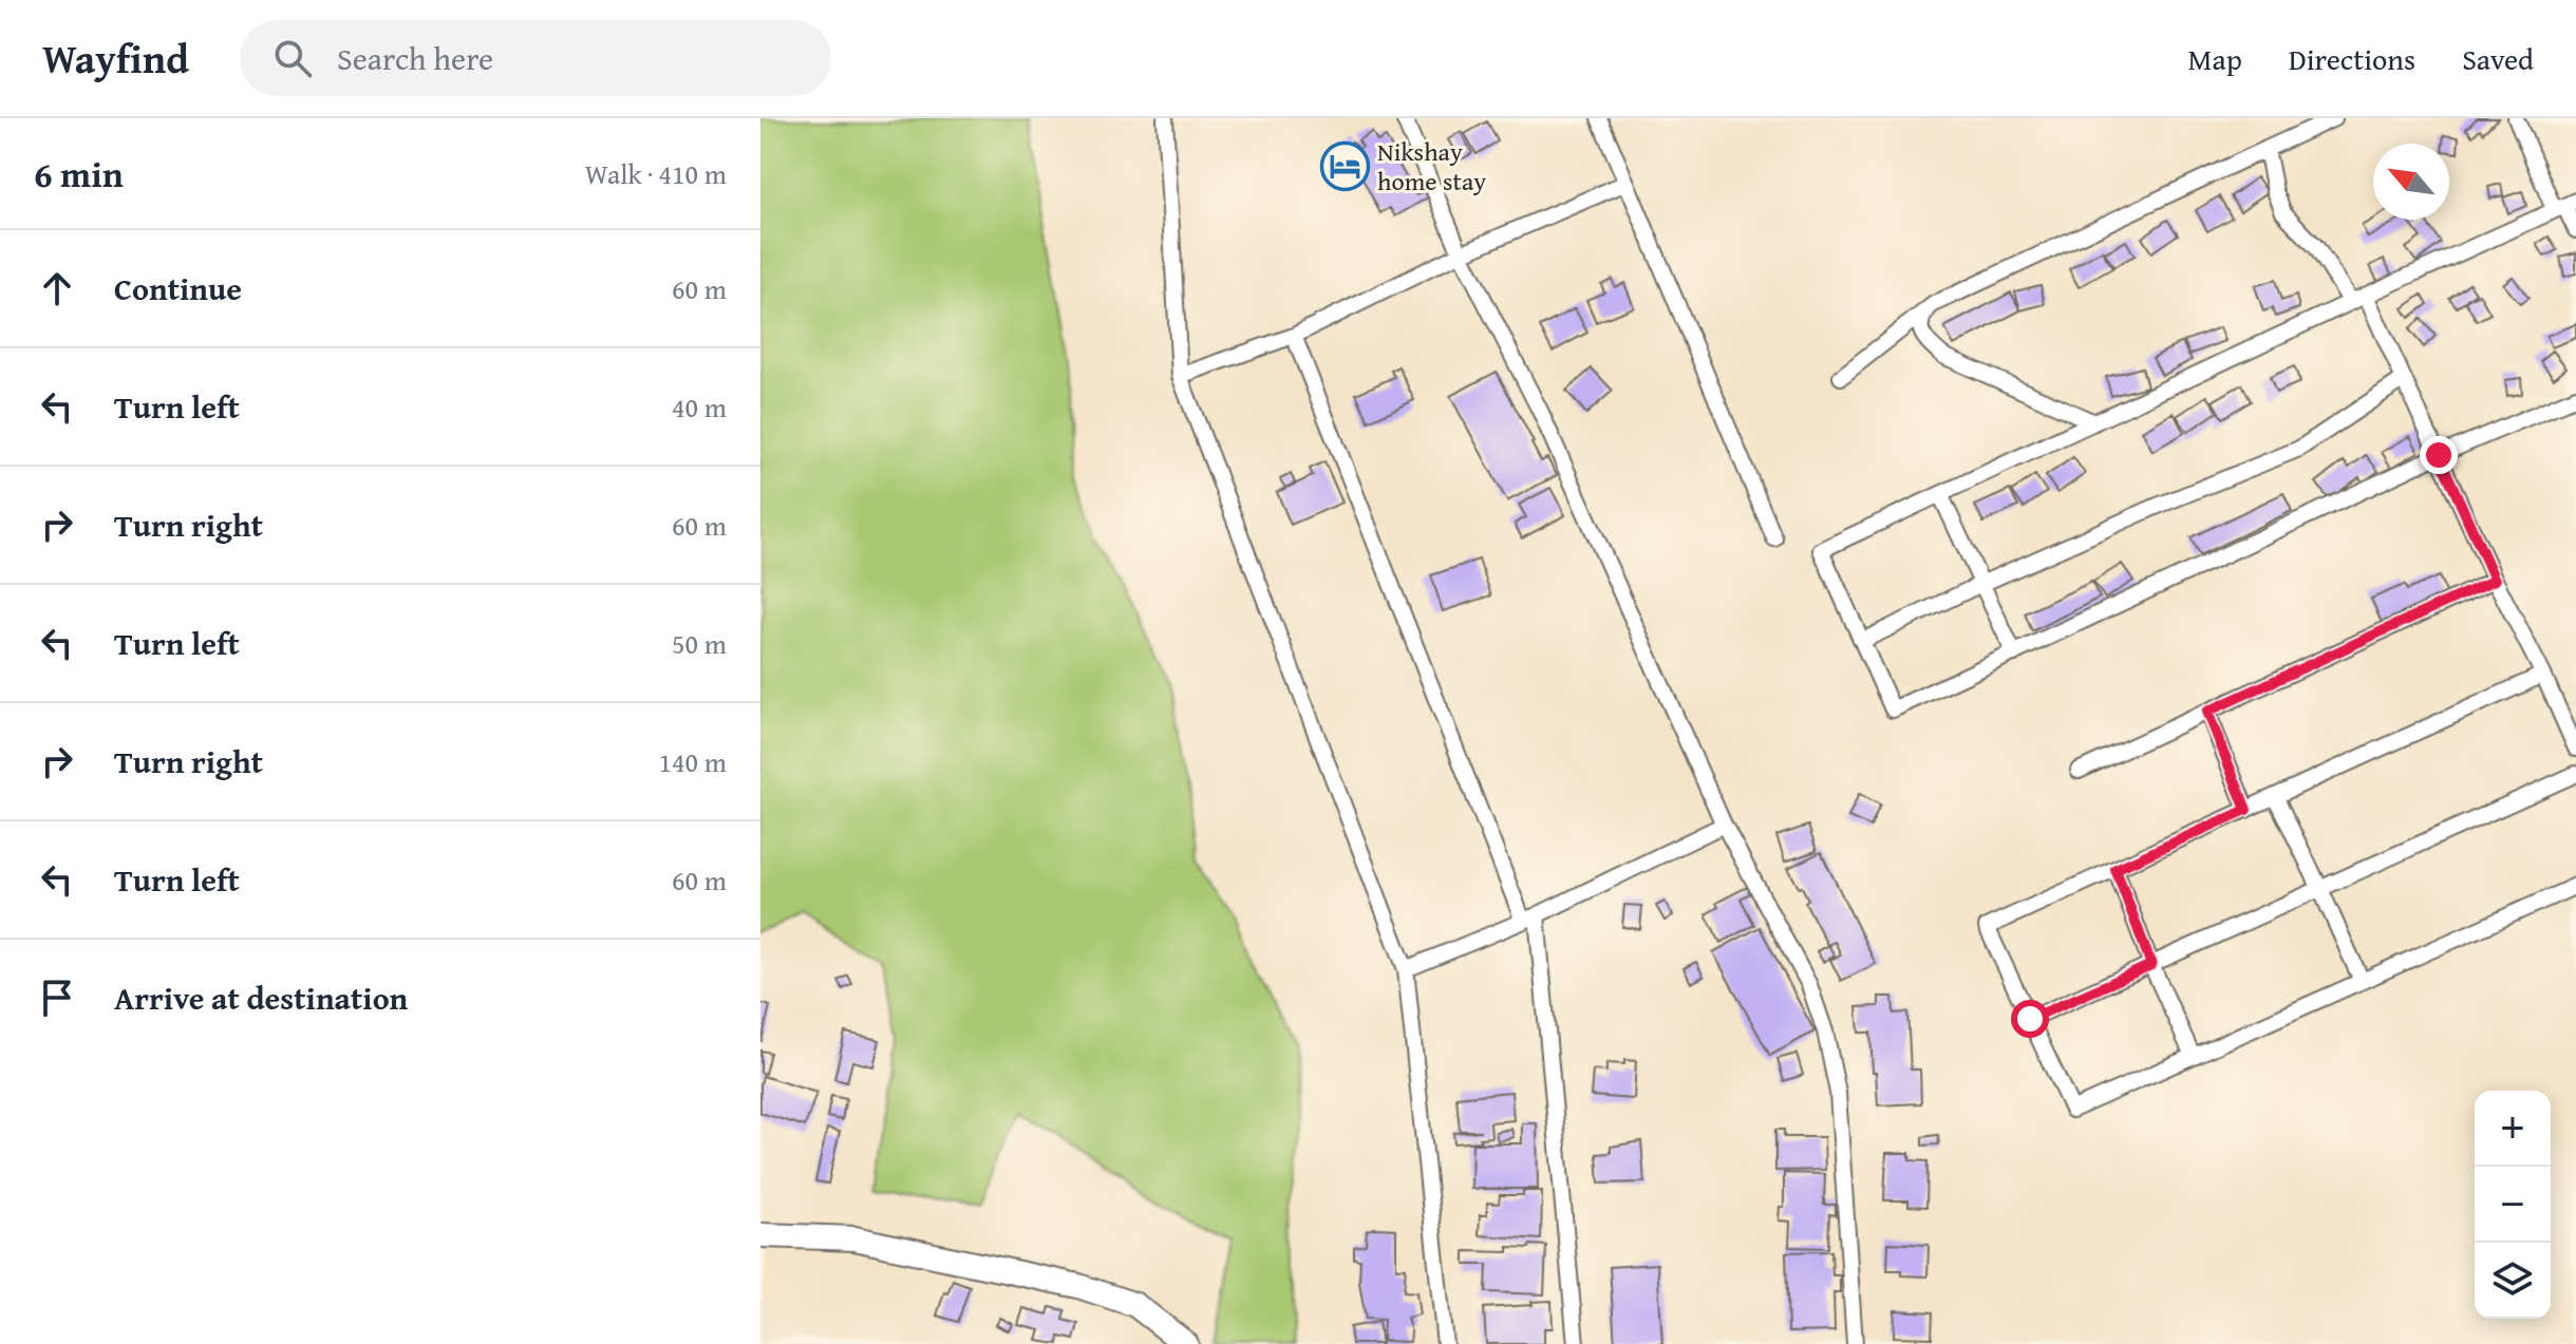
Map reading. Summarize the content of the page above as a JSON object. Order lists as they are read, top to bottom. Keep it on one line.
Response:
{"places":{"hotel":["Nikshay home stay"]},"north":"top left","page":{"header":"Wayfind","search":"Search here","nav":["Map","Directions","Saved"],"heading":["6 min","Walk · 410 m"],"list":[["Continue","60 m"],["Turn left","40 m"],["Turn right","60 m"],["Turn left","50 m"],["Turn right","140 m"],["Turn left","60 m"],"Arrive at destination"],"map_buttons":["+","−"]}}
